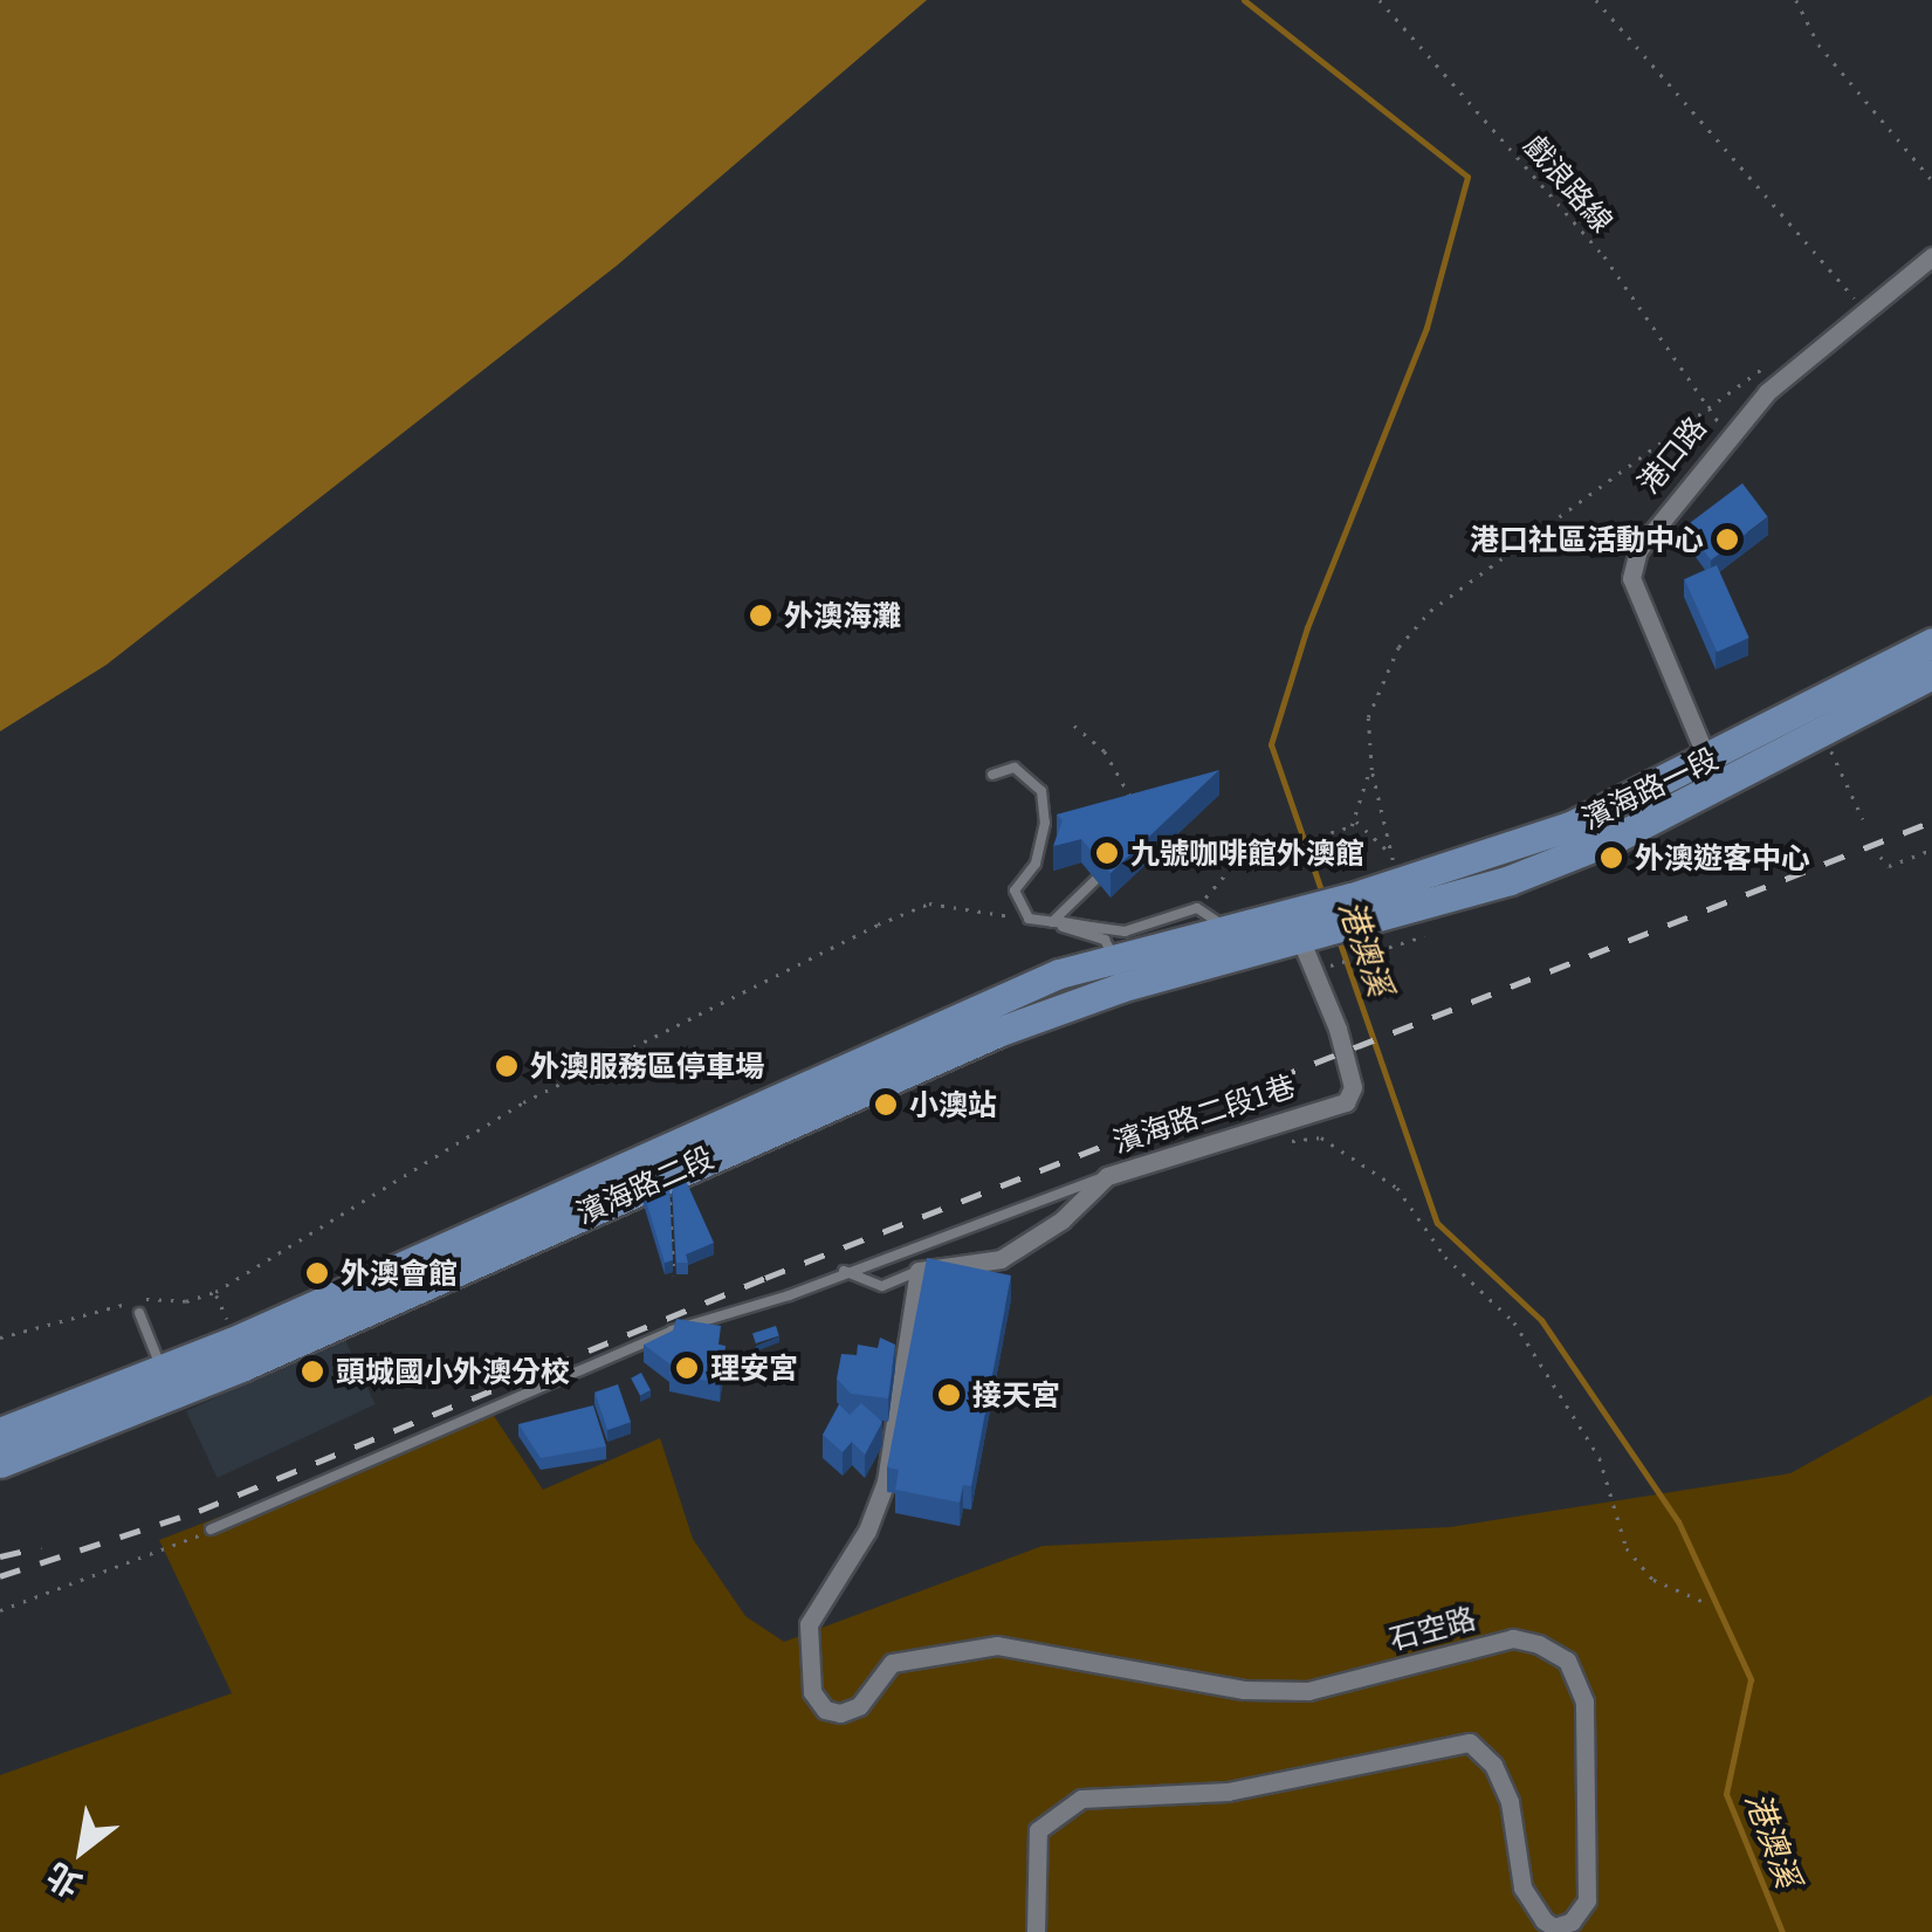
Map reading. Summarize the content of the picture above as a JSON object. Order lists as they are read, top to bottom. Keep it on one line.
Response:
{"streets":{"main road":["濱海路一段","濱海路二段"],"street":["港口路","濱海路二段1巷","石空路"],"path":["戲浪路線"]},"crossings":[["港口路","濱海路一段"],["濱海路一段","濱海路二段1巷"],["濱海路一段","濱海路二段"],["濱海路二段1巷","濱海路二段"],["濱海路二段1巷","石空路"]],"water":["港澳溪"],"places":["港口社區活動中心","外澳海灘","九號咖啡館外澳館","外澳遊客中心","外澳服務區停車場","小澳站","外澳會館","理安宮","頭城國小外澳分校","接天宮"],"north":"bottom left"}
